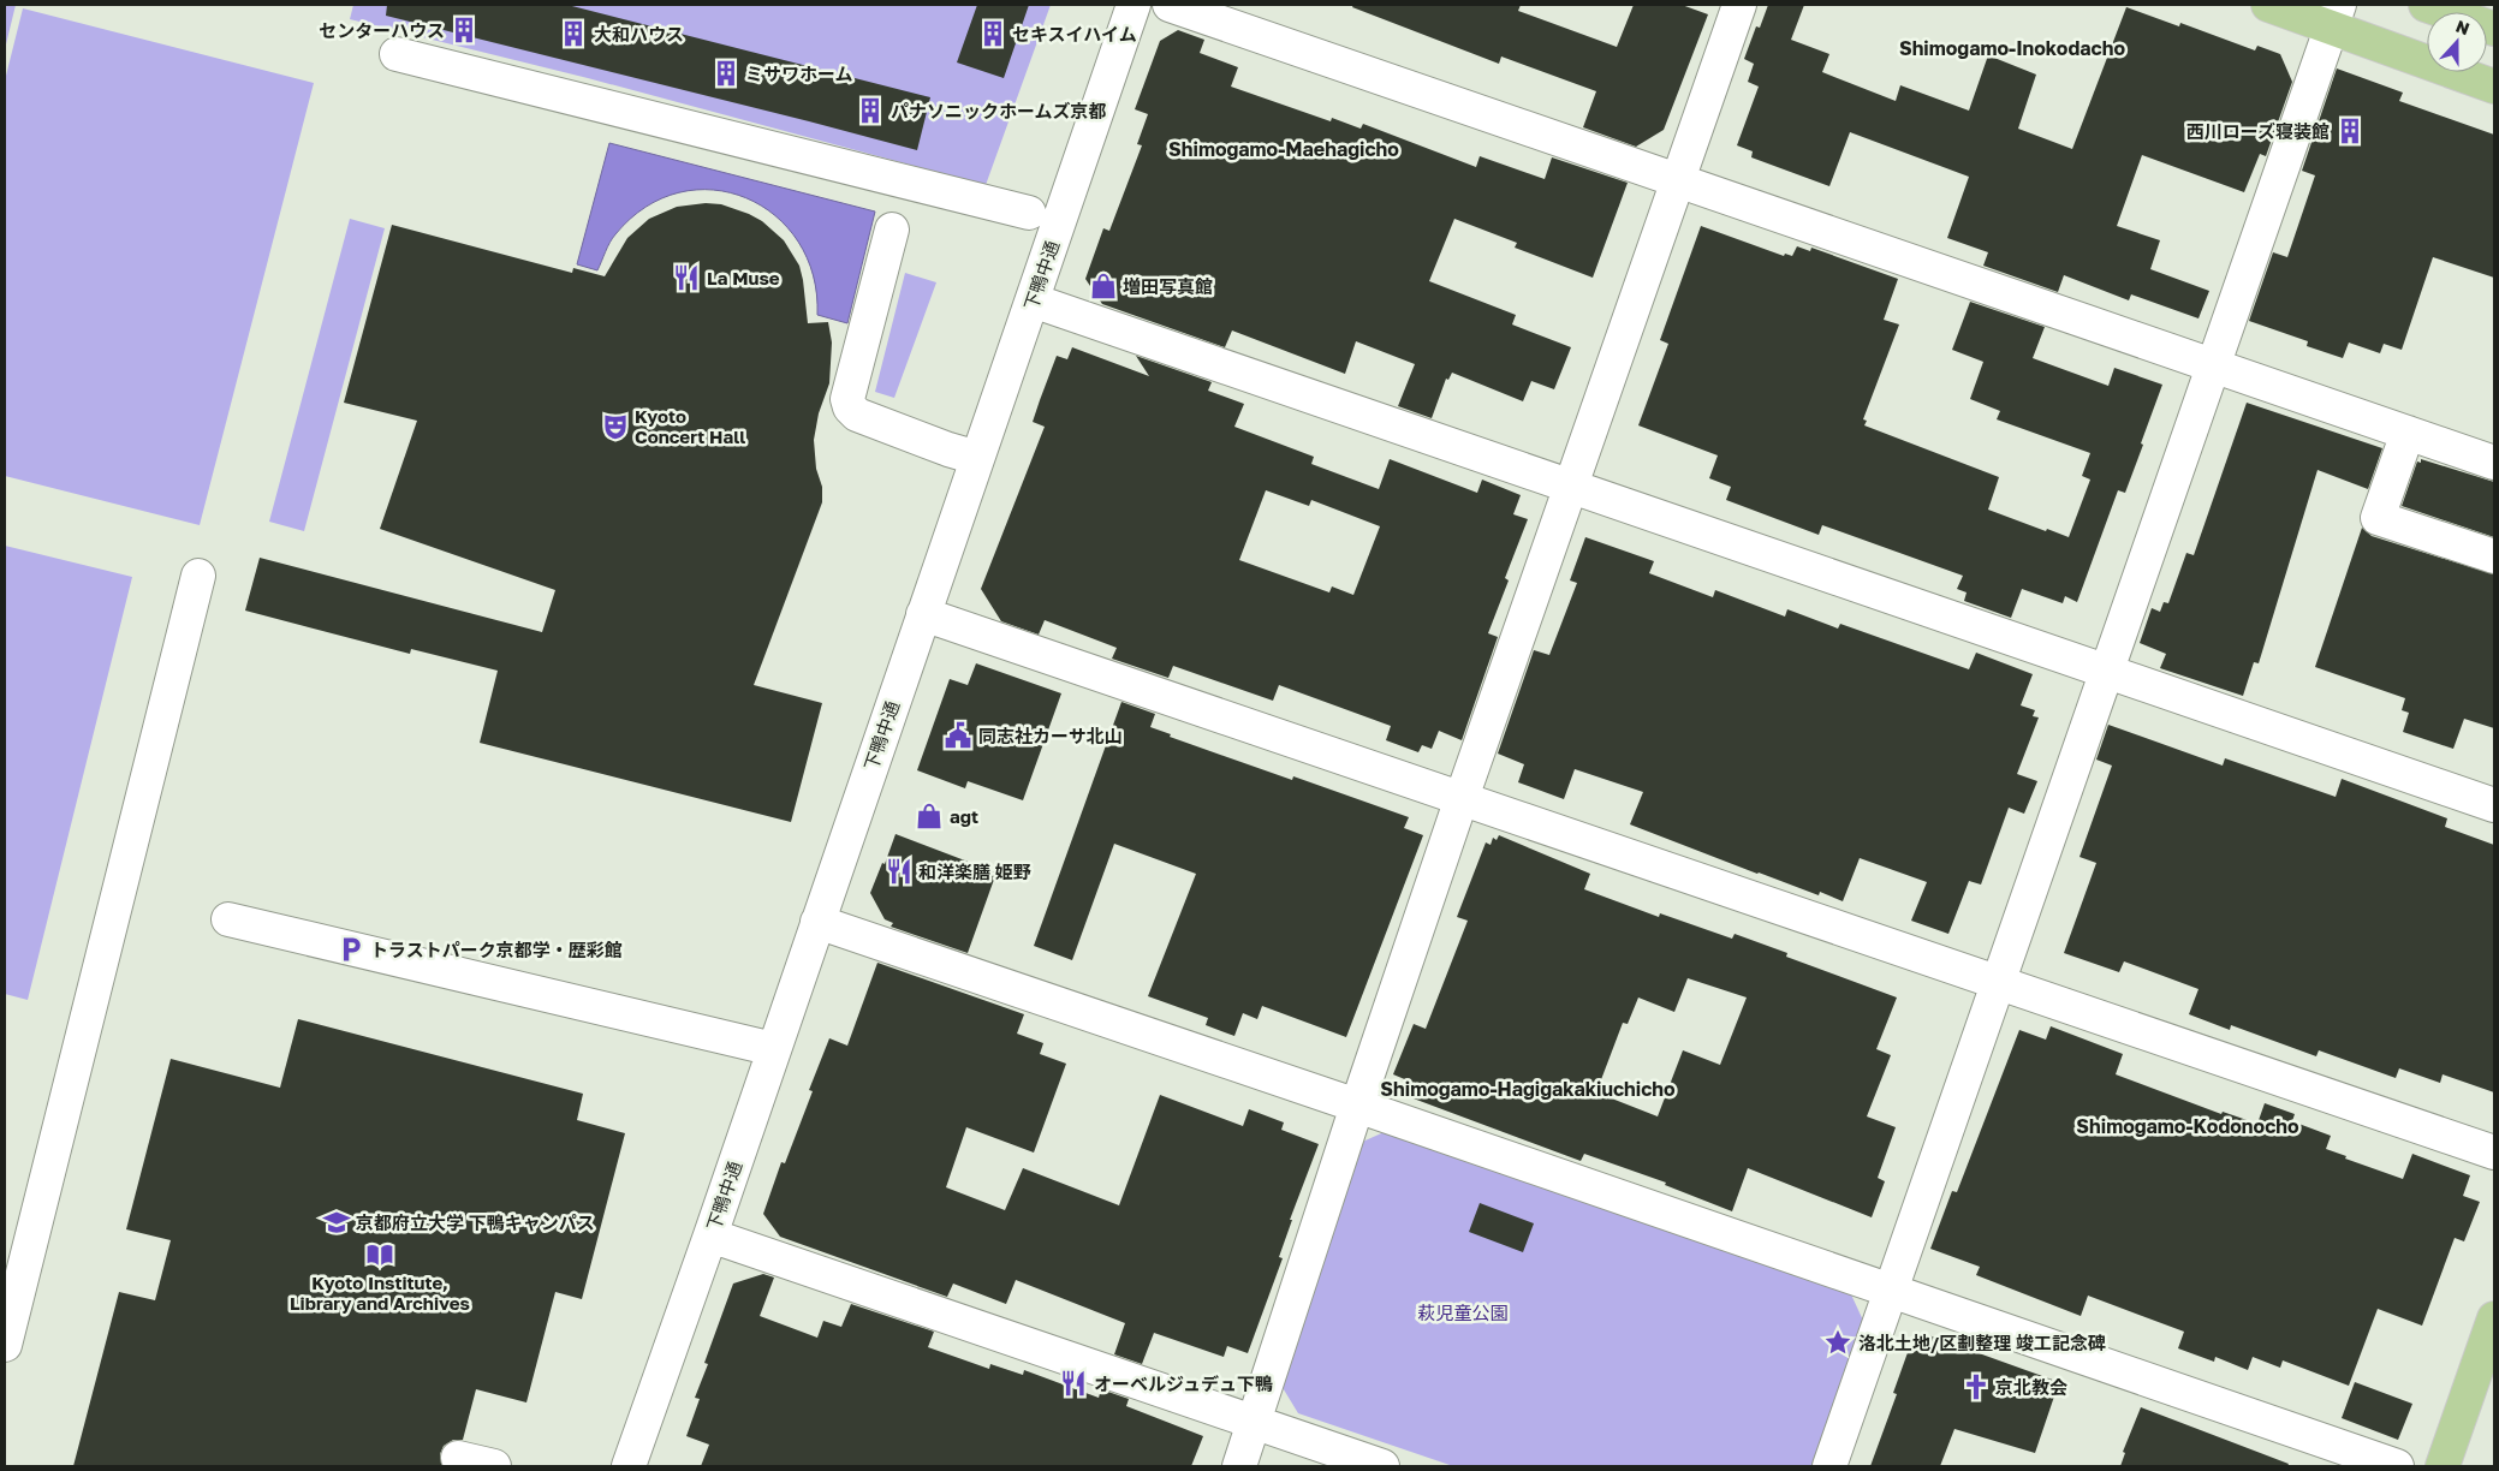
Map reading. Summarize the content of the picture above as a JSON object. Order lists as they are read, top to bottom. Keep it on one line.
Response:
{"streets":{"street":["下鴨中通"]},"districts":["Shimogamo-Inokodacho","Shimogamo-Maehagicho","Shimogamo-Hagigakakiuchicho","Shimogamo-Kodonocho"],"parks":["萩児童公園"],"places":{"building":["センターハウス","大和ハウス","セキスイハイム","ミサワホーム","パナソニックホームズ京都","西川ローズ寝装館"],"restaurant":["La Muse","和洋楽膳 姫野","オーベルジュデュ下鴨"],"shop":["増田写真館","agt"],"theatre":["Kyoto Concert Hall"],"public building":["同志社カーサ北山"],"parking":["トラストパーク京都学・歴彩館"],"school or university":["京都府立大学 下鴨キャンパス"],"library":["Kyoto Institute, Library and Archives"],"place":["洛北土地/区劃整理 竣工記念碑"],"church":["京北教会"]},"north":"top"}
